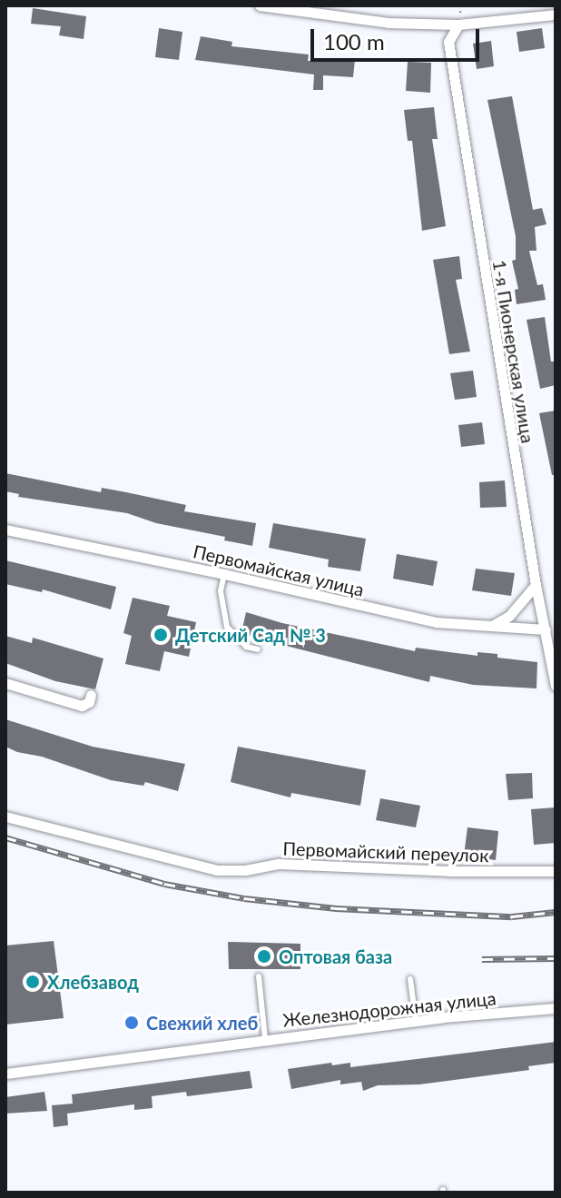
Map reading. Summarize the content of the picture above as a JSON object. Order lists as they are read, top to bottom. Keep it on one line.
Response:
{"streets":{"street":["1-я Пионерская улица","Первомайская улица","Первомайский переулок","Железнодорожная улица"]},"crossings":[["1-я Пионерская улица","Первомайская улица"]],"places":["Детский Сад № 3","Оптовая база","Хлебзавод","Свежий хлеб"],"scale_bar":"100 m"}
